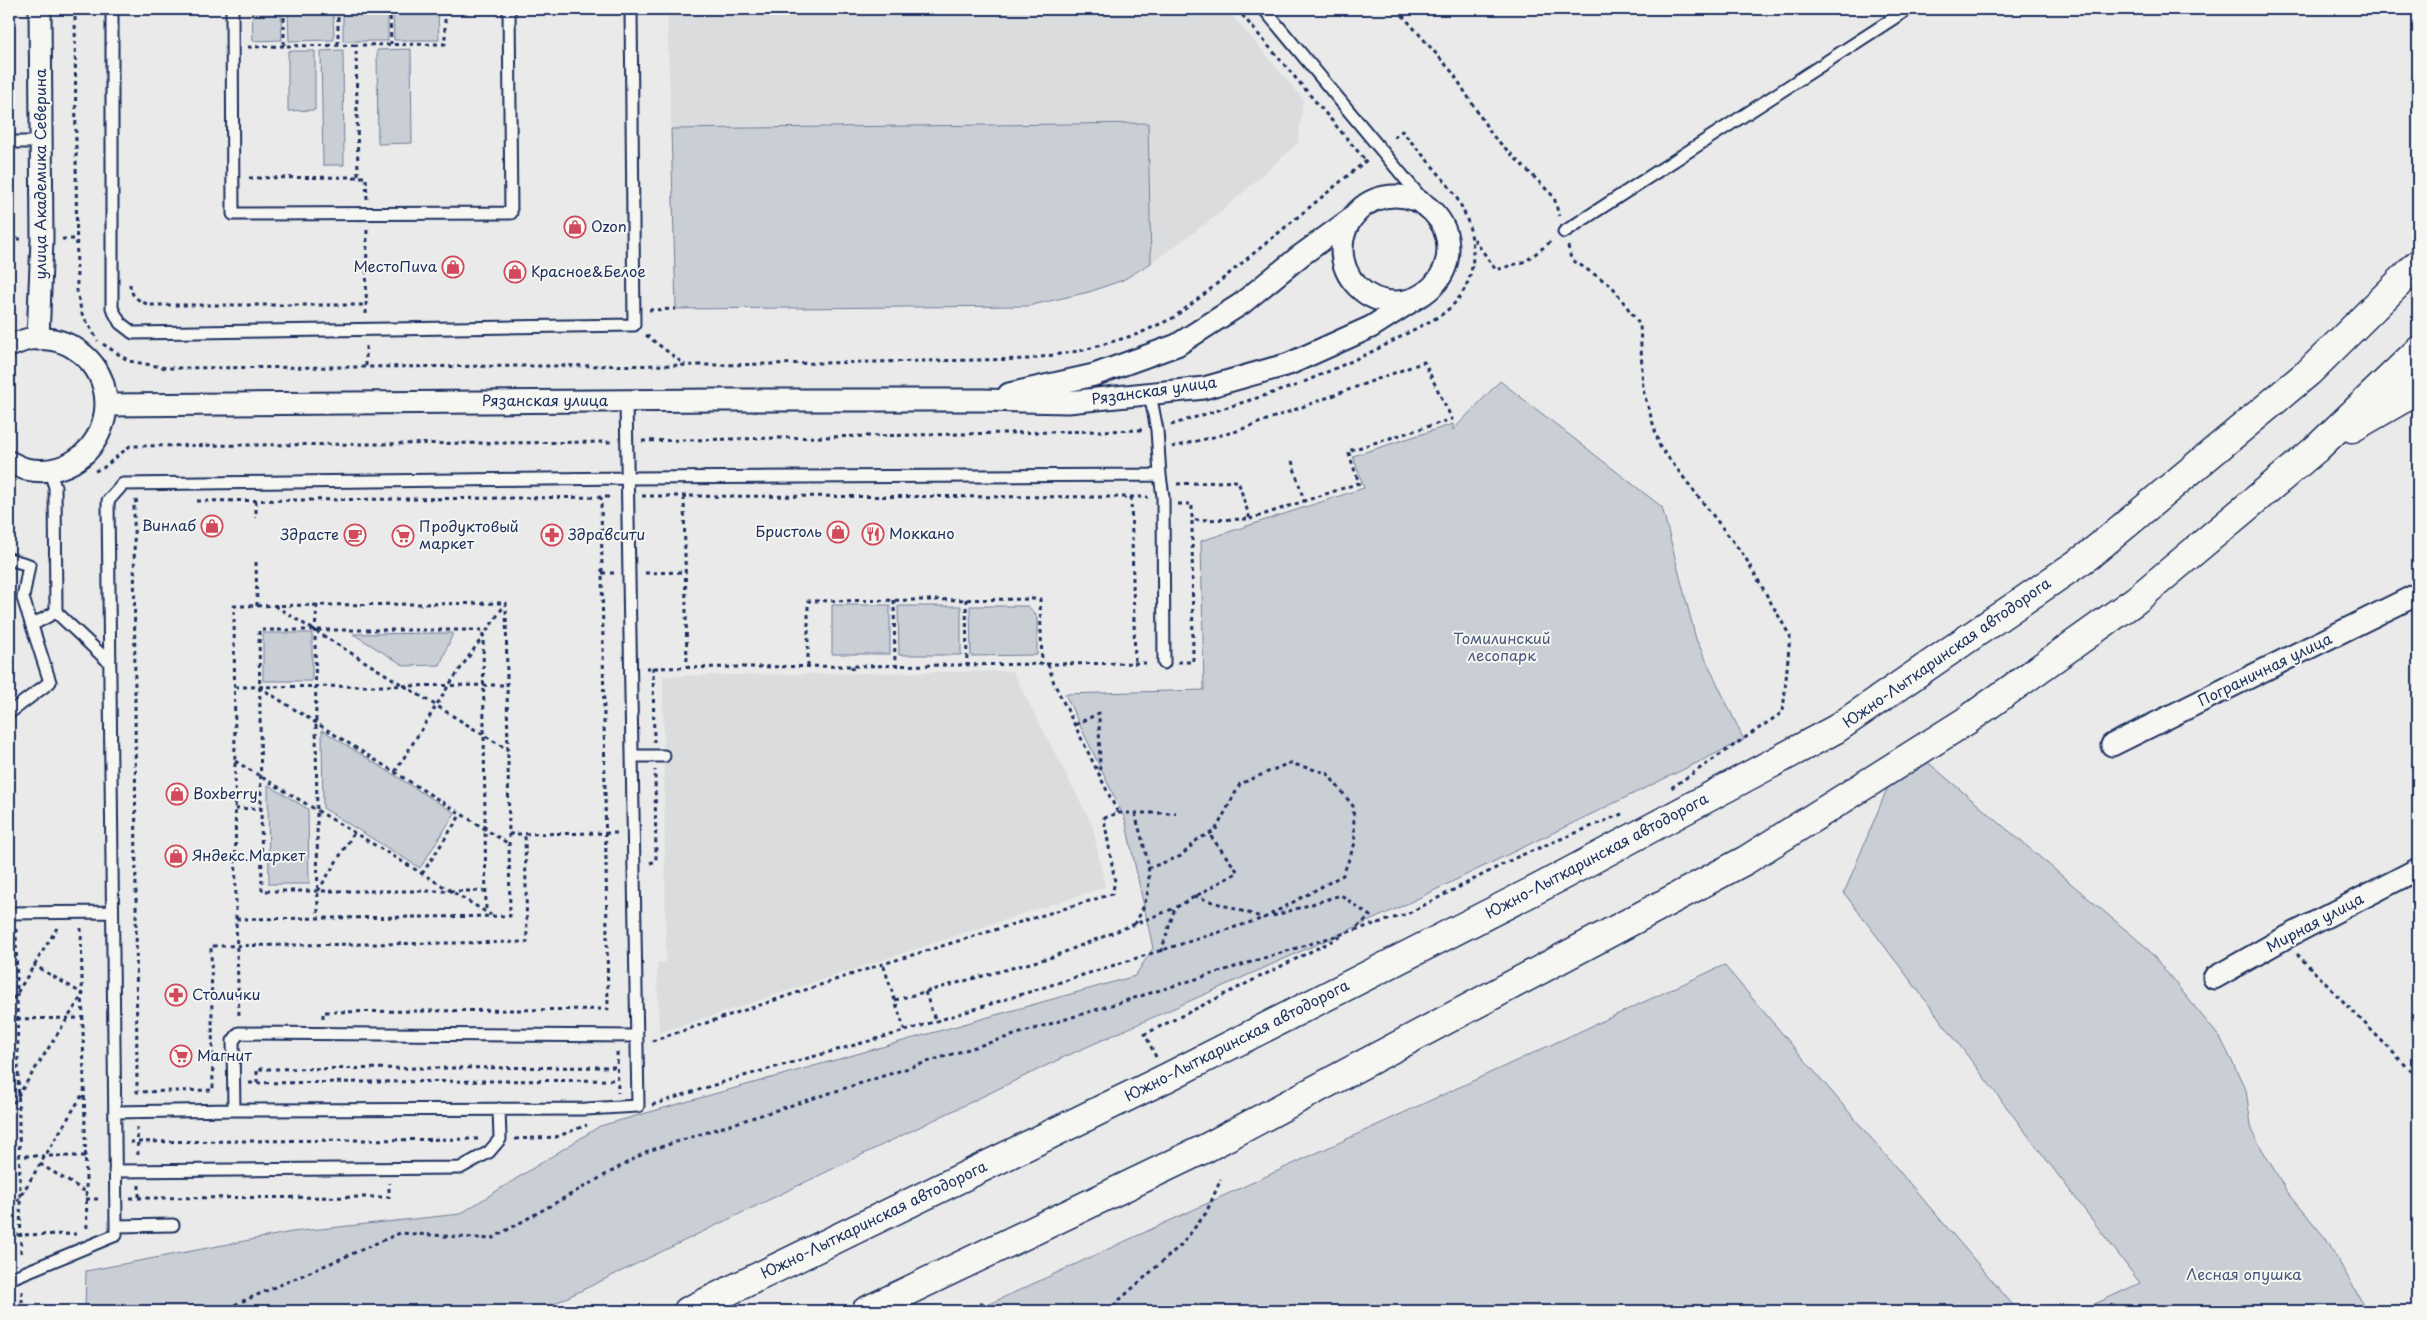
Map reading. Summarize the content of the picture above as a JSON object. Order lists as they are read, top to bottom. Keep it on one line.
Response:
{"streets":{"main road":["Южно-Лыткаринская автодорога"],"street":["улица Академика Северина","Рязанская улица","Пограничная улица","Мирная улица"]},"parks":["Томилинский лесопарк","Лесная опушка"],"places":{"shop":["Ozon","МестоПиvа","Красное&Белое","Винлаб","Бристоль","Boxberry","Яндекс.Маркет"],"restaurant":["Моккано"],"cafe":["Здрасте"],"pharmacy":["Здравсити","Столички"],"supermarket":["Продуктовый маркет","Магнит"]}}
